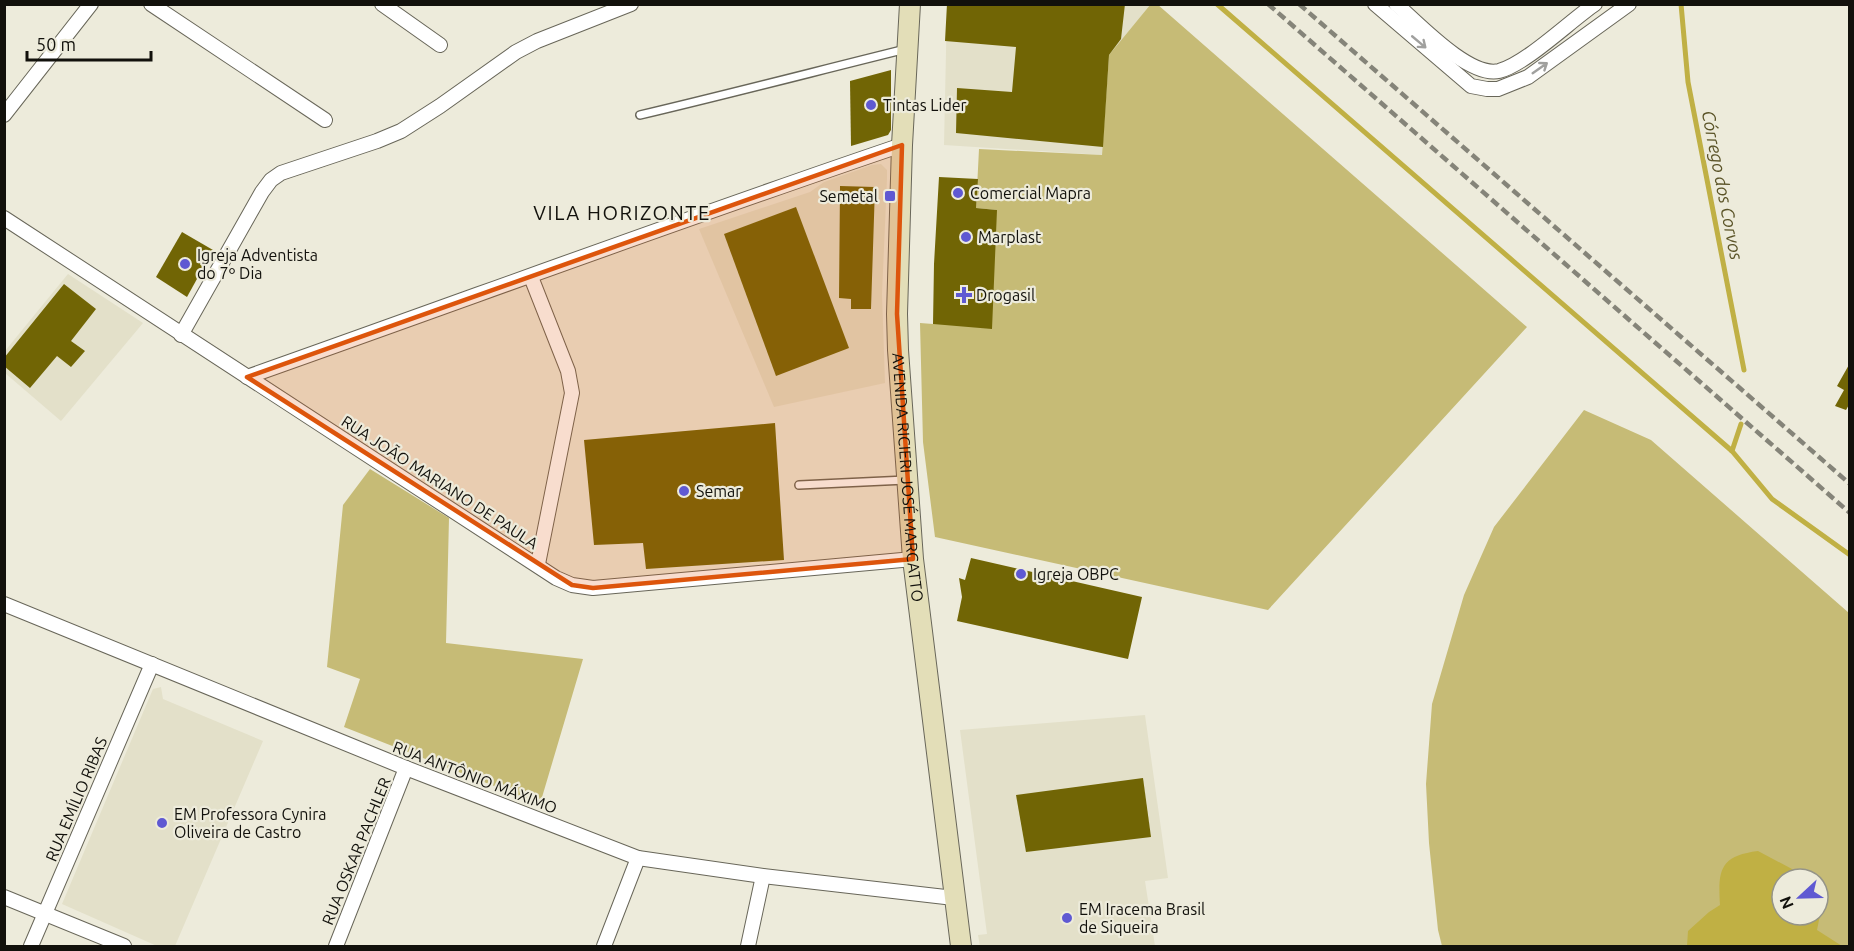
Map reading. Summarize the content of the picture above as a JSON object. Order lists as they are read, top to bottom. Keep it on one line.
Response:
{"streets":{"main road":["AVENIDA RICIERI JOSÉ MARCATTO"],"street":["RUA JOÃO MARIANO DE PAULA","RUA ANTÔNIO MÁXIMO","RUA EMÍLIO RIBAS","RUA OSKAR PACHLER"]},"crossings":[["AVENIDA RICIERI JOSÉ MARCATTO","RUA JOÃO MARIANO DE PAULA"],["AVENIDA RICIERI JOSÉ MARCATTO","RUA ANTÔNIO MÁXIMO"],["RUA ANTÔNIO MÁXIMO","RUA EMÍLIO RIBAS"],["RUA ANTÔNIO MÁXIMO","RUA OSKAR PACHLER"]],"districts":["VILA HORIZONTE"],"water":["Córrego dos Corvos"],"places":{"other":["Tintas Lider","Comercial Mapra","Marplast","Igreja Adventista do 7º Dia","Semar","Igreja OBPC","EM Professora Cynira Oliveira de Castro","EM Iracema Brasil de Siqueira"],"transit":["Semetal"],"health":["Drogasil"]},"scale_bar":"50 m","north":"left"}
